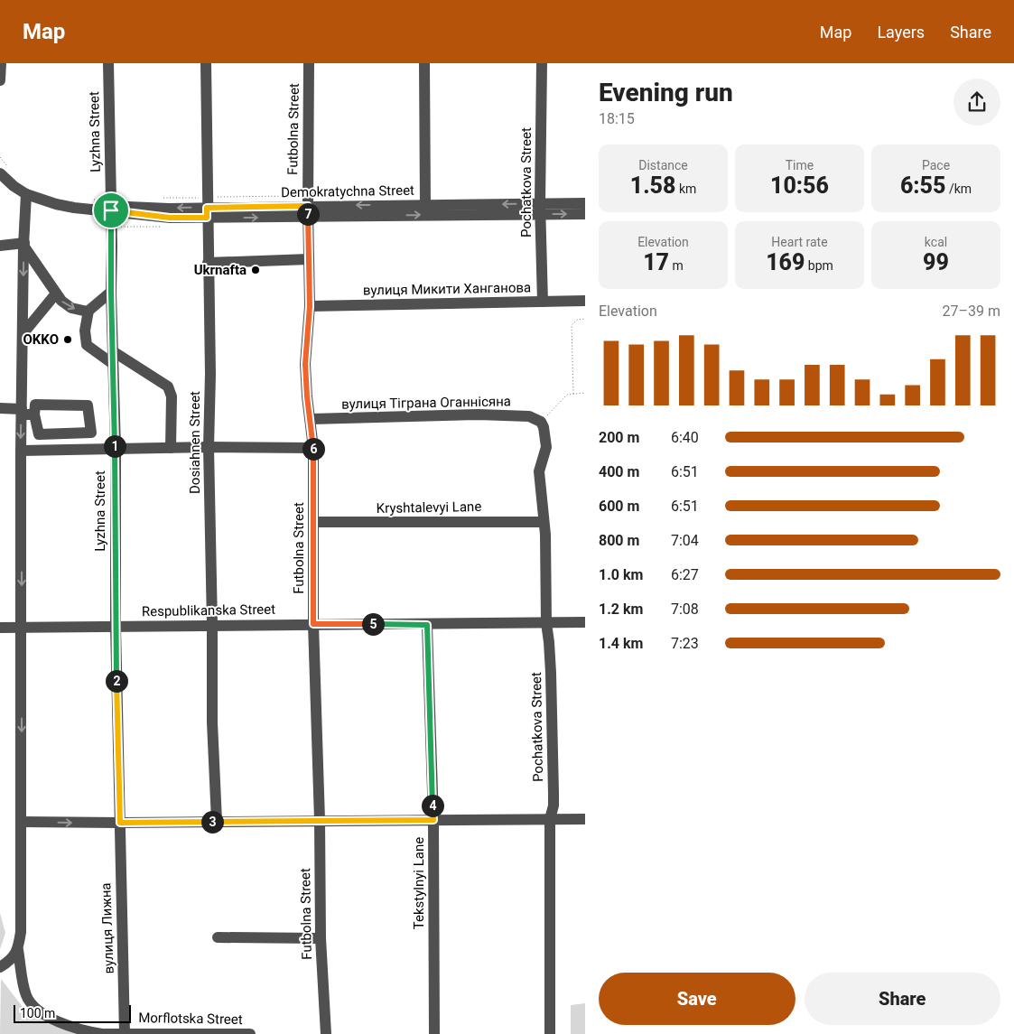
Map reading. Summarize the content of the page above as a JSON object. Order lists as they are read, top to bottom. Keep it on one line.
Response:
{"streets":{"street":["Futbolna Street","Lyzhna Street","Pochatkova Street","Demokratychna Street","вулиця Микити Ханганова","вулиця Тіграна Оганнісяна","Dosiahnen Street","Kryshtalevyi Lane","Respublikanska Street","Tekstylnyi Lane","вулиця Лижна","Morflotska Street"]},"crossings":[["Futbolna Street","Demokratychna Street"],["Futbolna Street","вулиця Микити Ханганова"],["Futbolna Street","вулиця Тіграна Оганнісяна"],["Futbolna Street","Kryshtalevyi Lane"],["Futbolna Street","Respublikanska Street"],["Lyzhna Street","Demokratychna Street"],["Lyzhna Street","Respublikanska Street"],["Lyzhna Street","вулиця Лижна"],["Pochatkova Street","Demokratychna Street"],["Pochatkova Street","вулиця Микити Ханганова"],["Pochatkova Street","вулиця Тіграна Оганнісяна"],["Pochatkova Street","Kryshtalevyi Lane"],["Pochatkova Street","Respublikanska Street"],["Demokratychna Street","Dosiahnen Street"],["Demokratychna Street","Morflotska Street"],["Dosiahnen Street","Respublikanska Street"],["Respublikanska Street","Tekstylnyi Lane"],["Respublikanska Street","Morflotska Street"],["вулиця Лижна","Morflotska Street"]],"one_way":["Morflotska Street"],"places":["Ukrnafta","OKKO"],"scale_bar":"100 m","page":{"header":"Map","nav":["Map","Layers","Share"],"heading":["Evening run","18:15"],"stats":[["Distance","1.58 km"],["Time","10:56"],["Pace","6:55 /km"],["Elevation","17 m"],["Heart rate","169 bpm"],["kcal","99"]],"pins":["7","1","6","5","2","4","3"],"chart":["Elevation","27–39 m"],"list":[{"name":"200 m","note":"6:40"},{"name":"400 m","note":"6:51"},{"name":"600 m","note":"6:51"},{"name":"800 m","note":"7:04"},{"name":"1.0 km","note":"6:27"},{"name":"1.2 km","note":"7:08"},{"name":"1.4 km","note":"7:23"}],"buttons":["Save","Share"],"scale":"100 m"}}
